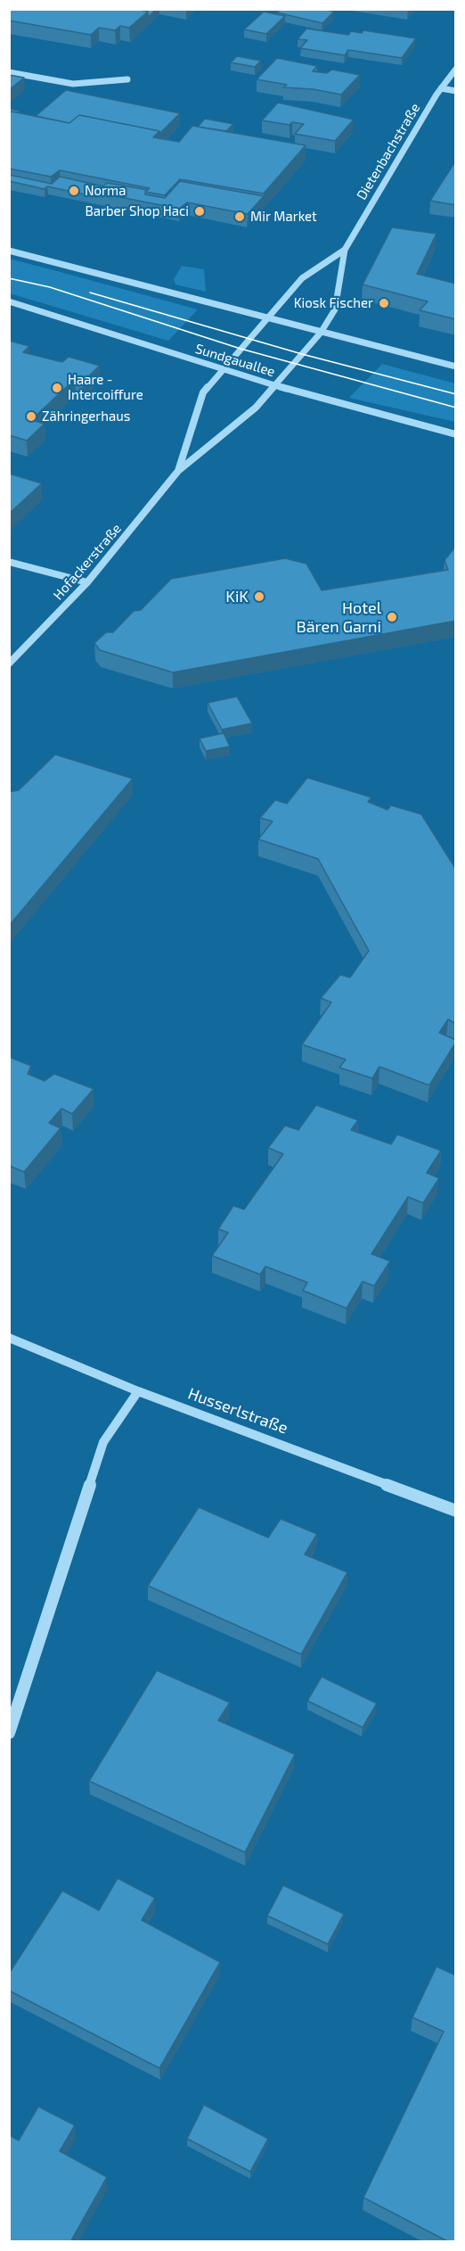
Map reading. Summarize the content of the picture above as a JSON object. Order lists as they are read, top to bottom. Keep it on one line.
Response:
{"streets":{"street":["Dietenbachstraße","Sundgauallee","Hofackerstraße","Husserlstraße"]},"crossings":[["Dietenbachstraße","Hofackerstraße"],["Sundgauallee","Hofackerstraße"]],"places":["Norma","Barber Shop Haci","Mir Market","Kiosk Fischer","Haare - Intercoiffure","Zähringerhaus","KiK","Hotel Bären Garni"]}
